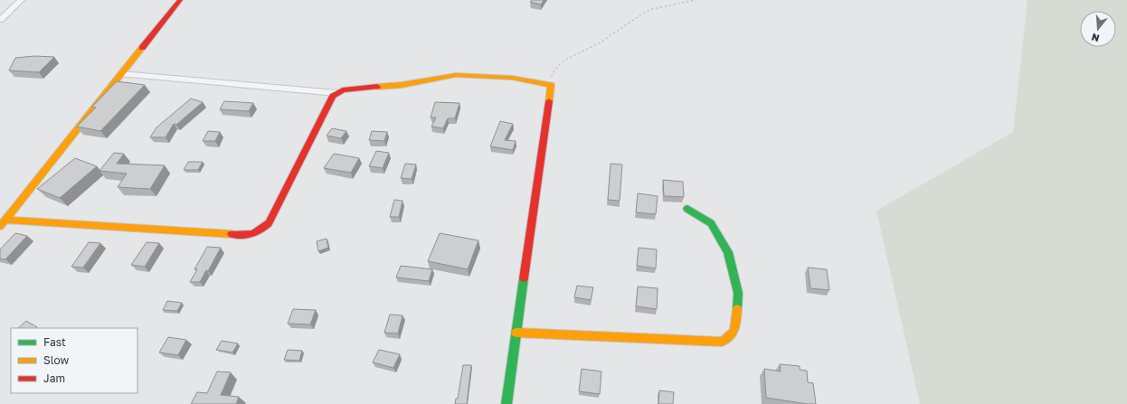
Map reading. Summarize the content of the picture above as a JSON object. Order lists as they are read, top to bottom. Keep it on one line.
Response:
{"legend":["Fast","Slow","Jam"],"north":"bottom"}
